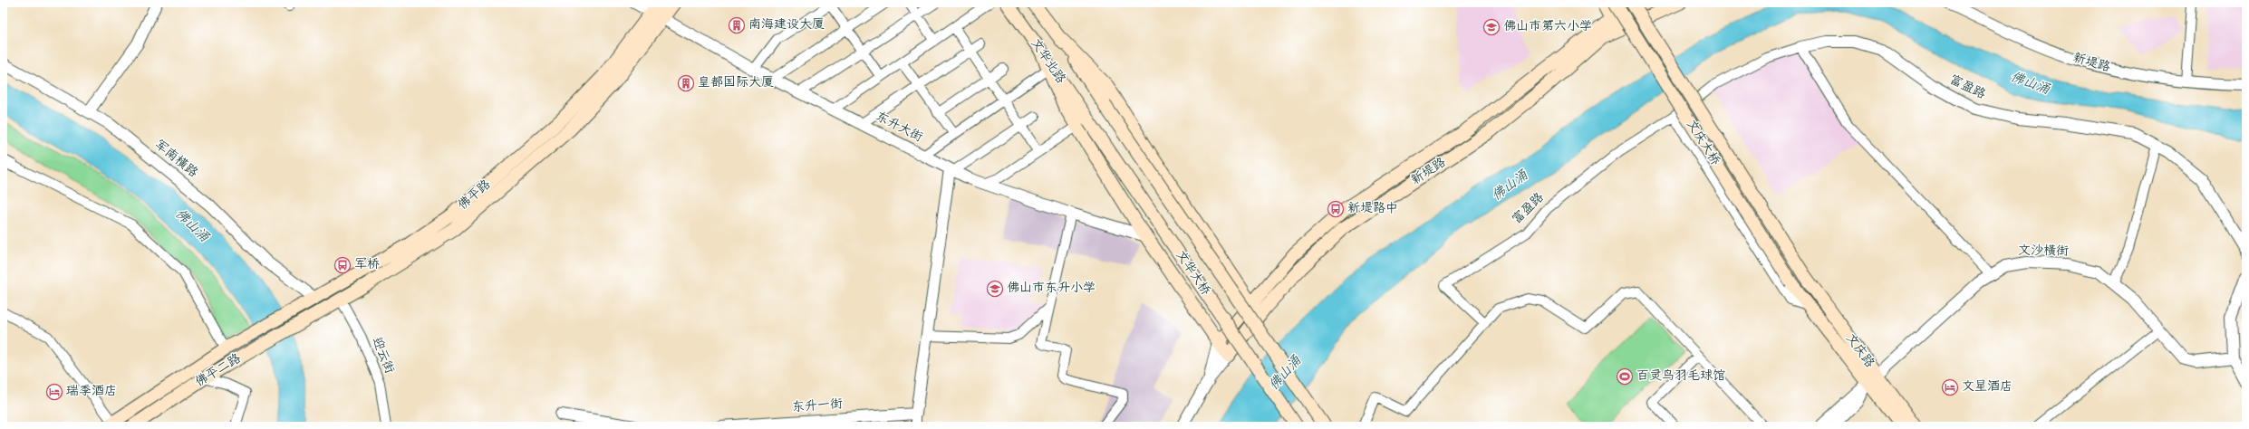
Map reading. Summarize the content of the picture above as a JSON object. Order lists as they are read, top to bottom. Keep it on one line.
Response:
{"streets":{"main road":["文华北路","新堤路","文庆大桥","佛平路","文华大桥","文庆路","佛平二路"],"street":["富盈路","东升大街","军南横路","文沙横街","迎云街","东升一街"]},"crossings":[["文华北路","文华大桥"],["东升大街","佛平路"],["文庆大桥","文庆路"],["军南横路","佛平路"],["佛平路","迎云街"],["佛平路","佛平二路"],["文沙横街","文庆路"]],"water":["佛山涌"],"places":{"building":["南海建设大厦","皇都国际大厦"],"school or university":["佛山市第六小学","佛山市东升小学"],"bus stop":["新堤路中","军桥"],"sports":["百灵鸟羽毛球馆"],"hotel":["文星酒店","瑞季酒店"]}}
